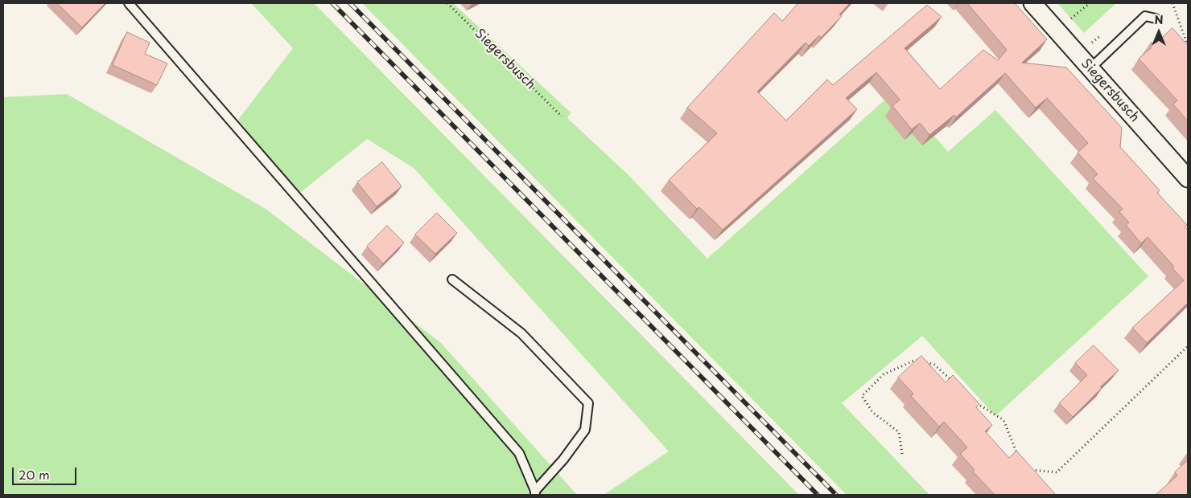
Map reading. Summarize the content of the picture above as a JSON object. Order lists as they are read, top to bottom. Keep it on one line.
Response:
{"streets":{"street":["Siegersbusch"]},"scale_bar":"20 m","north":"top"}
